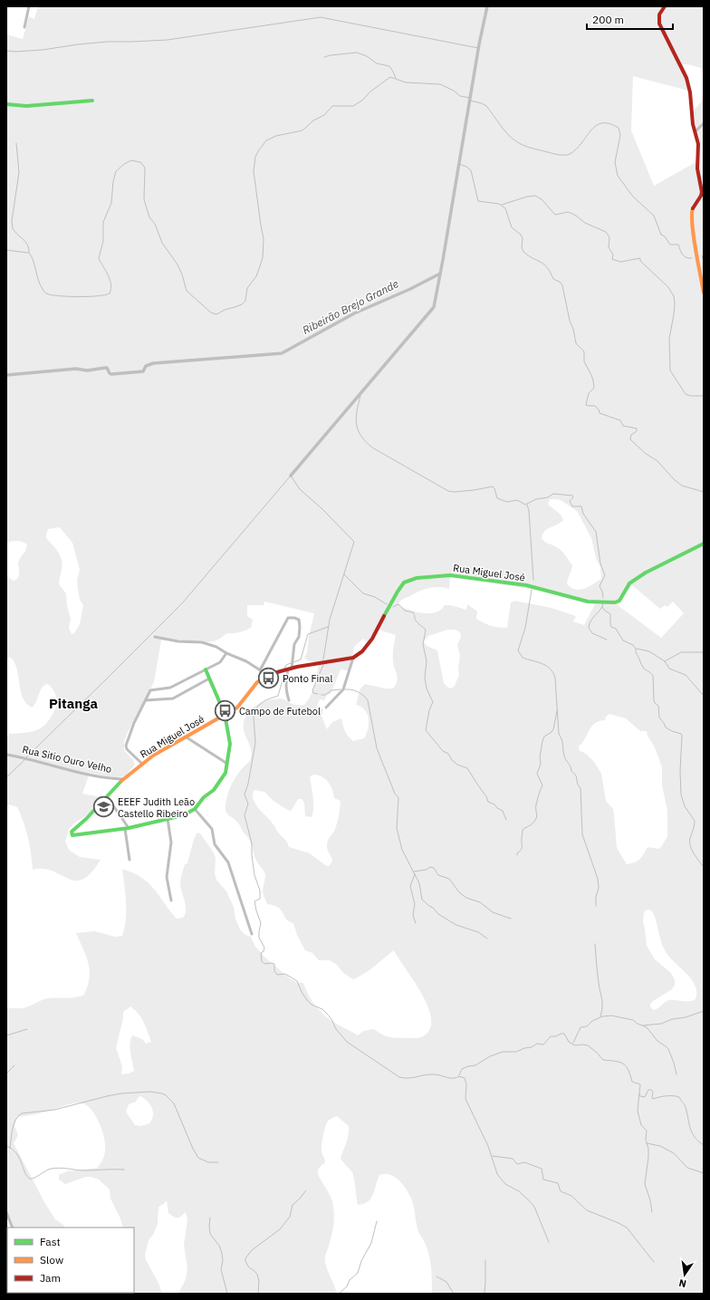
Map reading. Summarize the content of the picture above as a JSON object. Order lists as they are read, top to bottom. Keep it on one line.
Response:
{"streets":{"street":["Rua Miguel José","Rua Sitio Ouro Velho"]},"crossings":[["Rua Miguel José","Rua Sitio Ouro Velho"]],"districts":["Pitanga"],"water":["Ribeirão Brejo Grande"],"places":{"bus stop":["Ponto Final","Campo de Futebol"],"school or university":["EEEF Judith Leão Castello Ribeiro"]},"legend":["Fast","Slow","Jam"],"scale_bar":"200 m","north":"bottom"}
